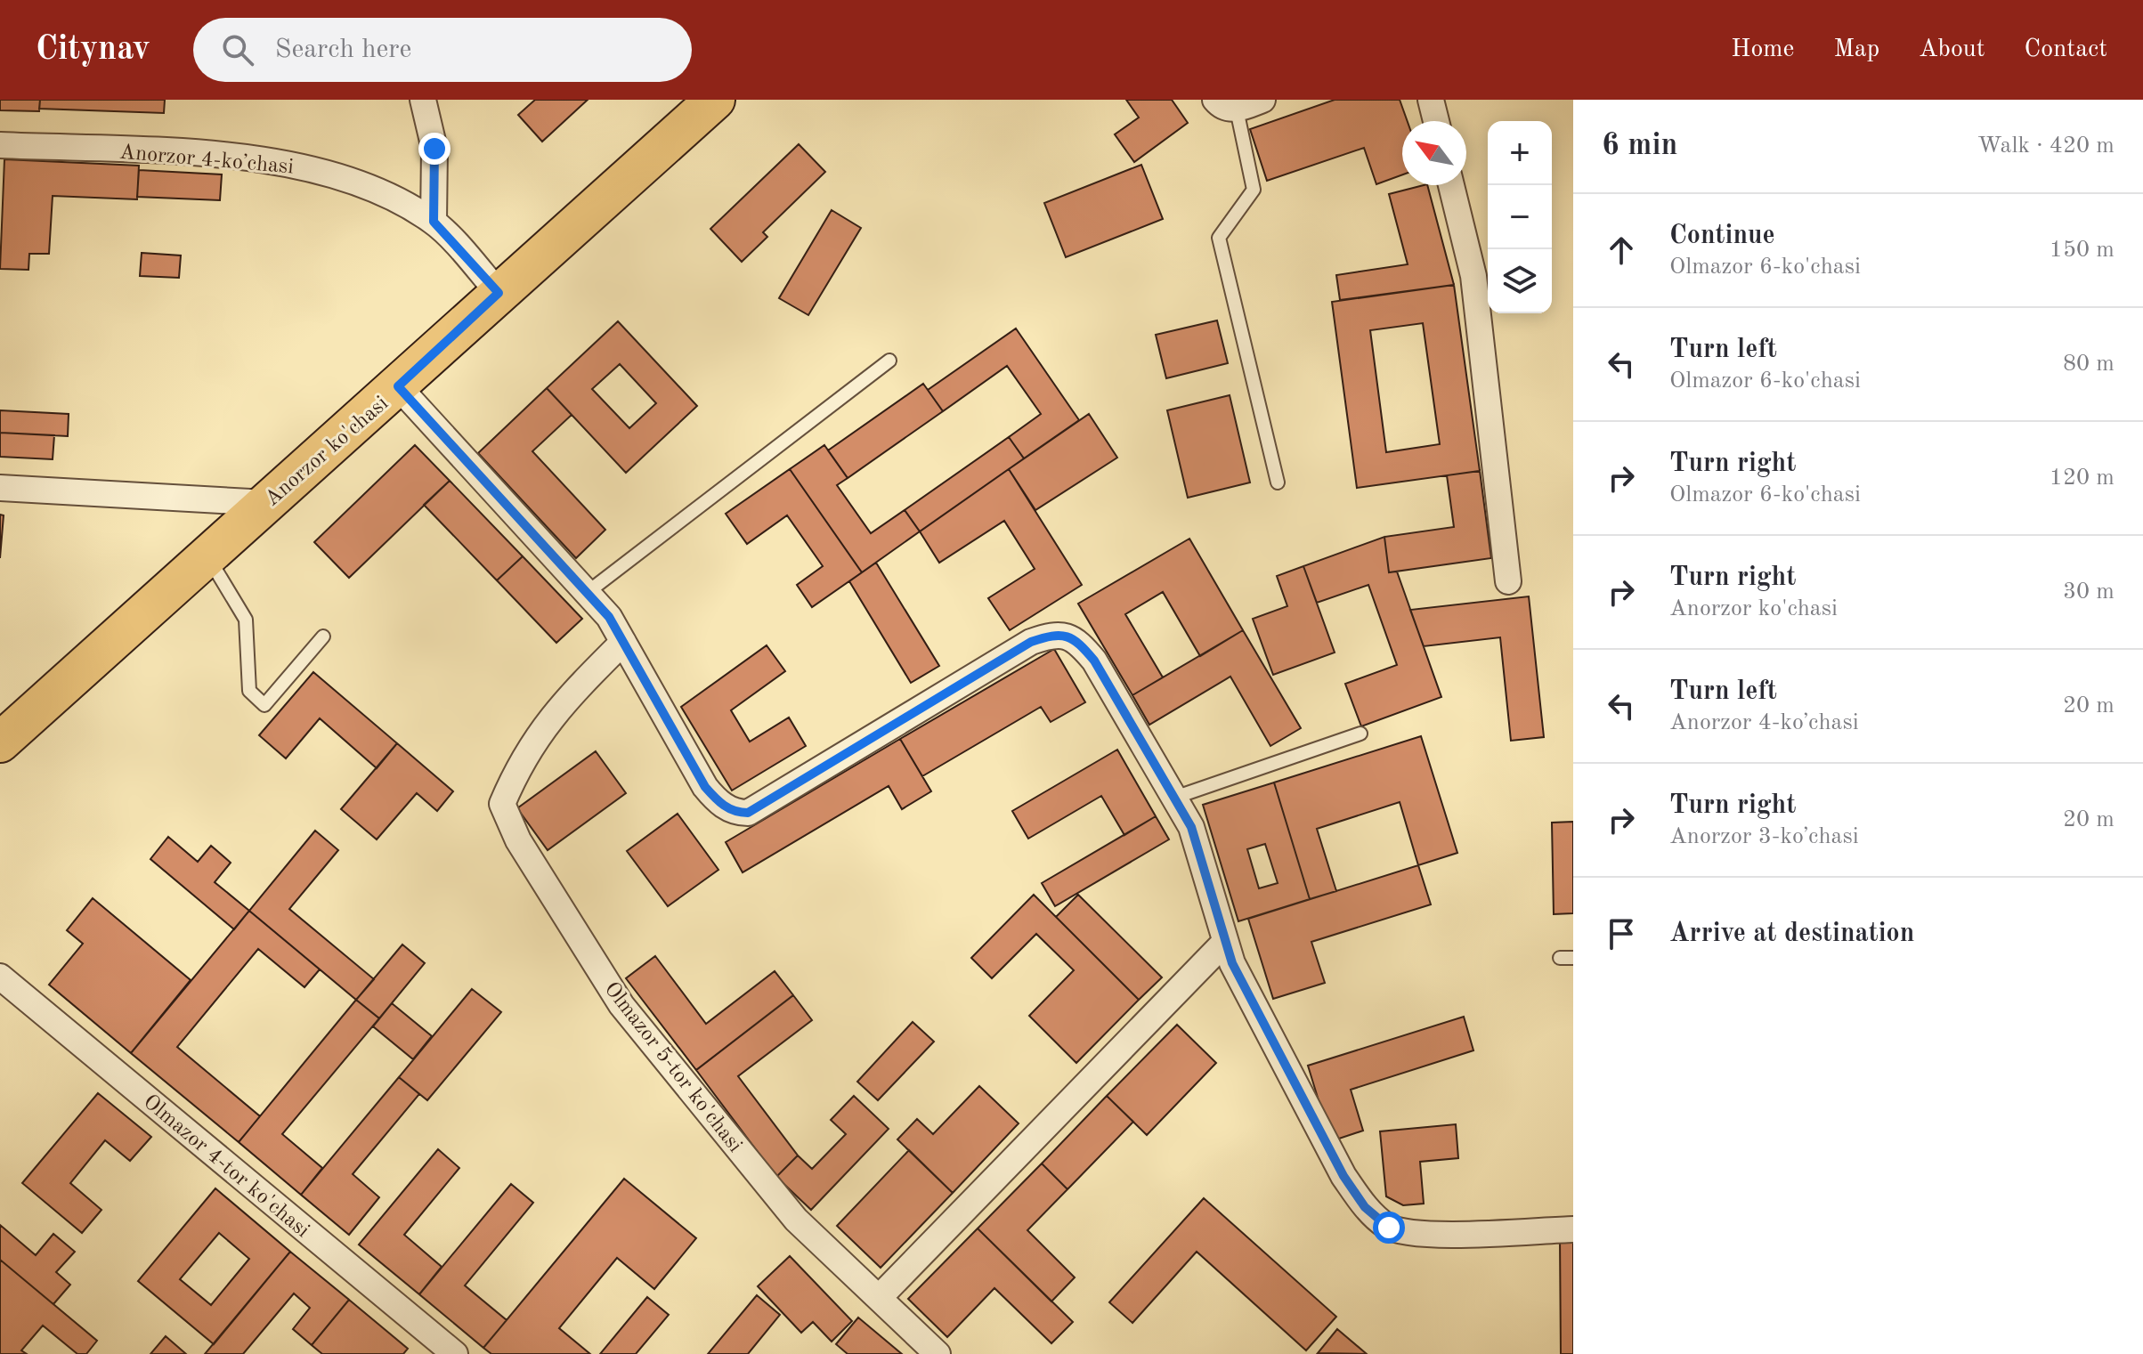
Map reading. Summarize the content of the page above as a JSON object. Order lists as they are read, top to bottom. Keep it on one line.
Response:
{"streets":{"main road":["Anorzor ko'chasi"],"street":["Аnorzor 4-koʼchasi","Olmazor 5-tor ko'chasi","Olmazor 4-tor ko'chasi"]},"crossings":[["Аnorzor 4-koʼchasi","Anorzor ko'chasi"]],"north":"top left","page":{"header":"Citynav","search":"Search here","nav":["Home","Map","About","Contact"],"heading":["6 min","Walk · 420 m"],"map_buttons":["+","−"],"list":[["Continue","Olmazor 6-ko'chasi","150 m"],["Turn left","Olmazor 6-ko'chasi","80 m"],["Turn right","Olmazor 6-ko'chasi","120 m"],["Turn right","Anorzor ko'chasi","30 m"],["Turn left","Аnorzor 4-koʼchasi","20 m"],["Turn right","Аnorzor 3-koʼchasi","20 m"],"Arrive at destination"]}}
